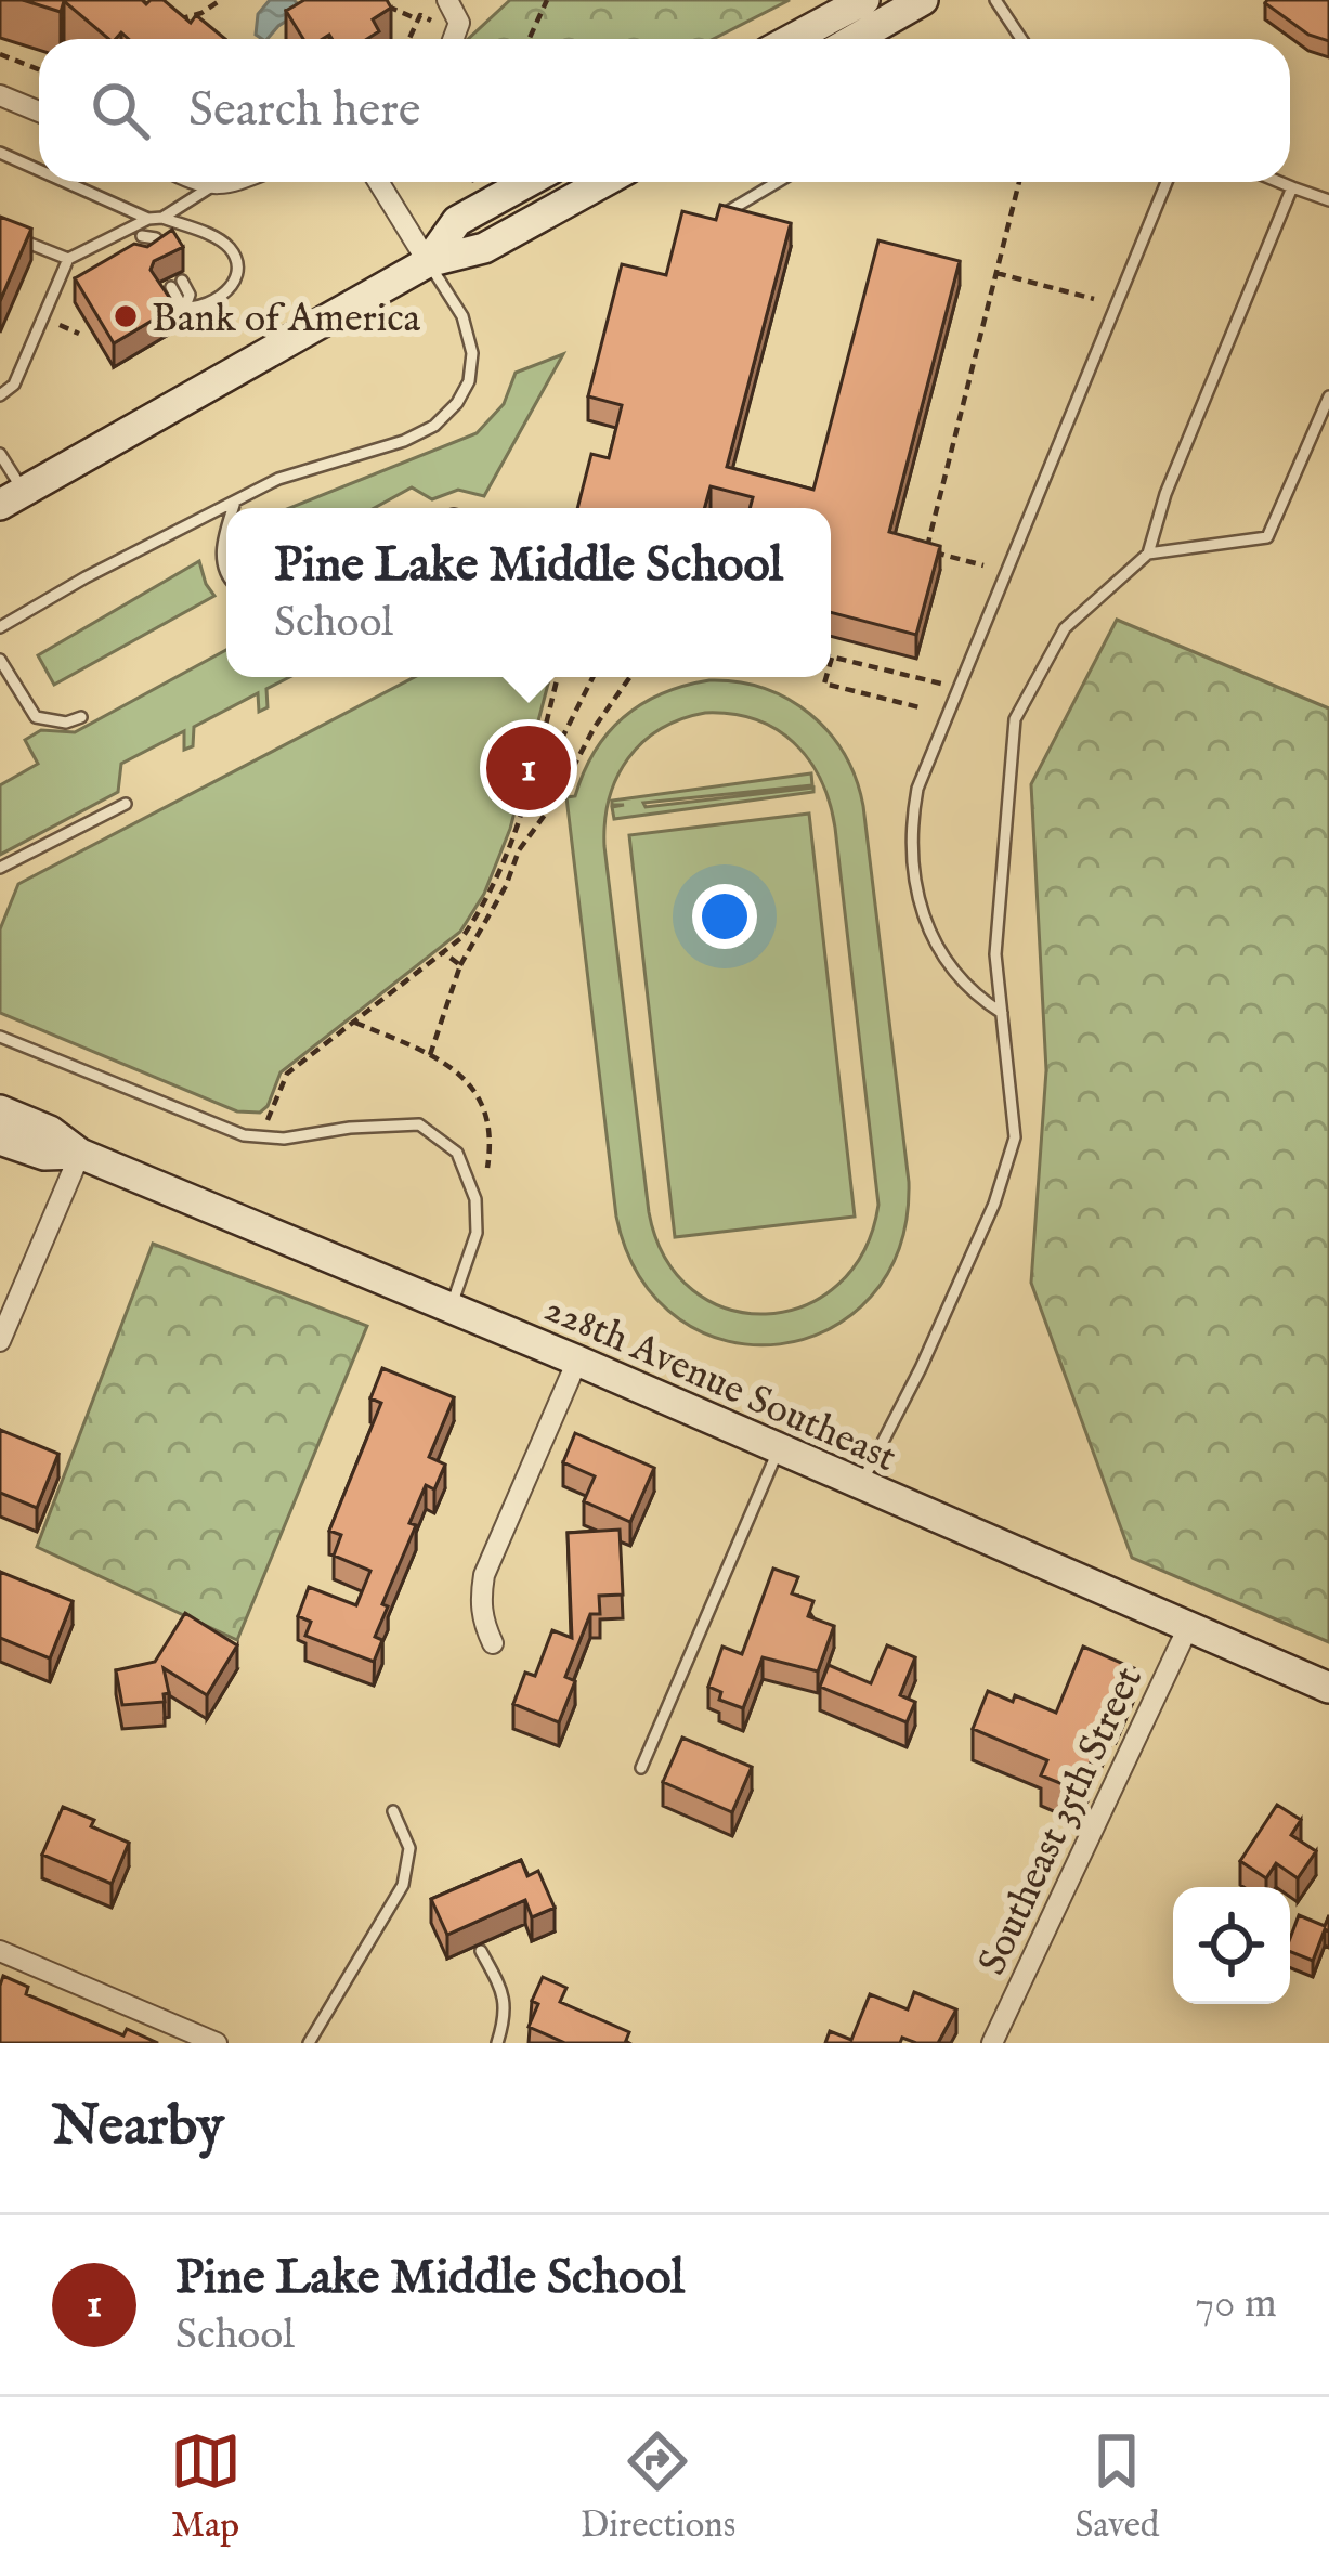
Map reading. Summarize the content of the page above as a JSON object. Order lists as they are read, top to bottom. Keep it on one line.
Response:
{"streets":{"main road":["228th Avenue Southeast"],"street":["Southeast 35th Street"]},"crossings":[["228th Avenue Southeast","Southeast 35th Street"]],"places":["Bank of America"],"page":{"search":"Search here","popup":["Pine Lake Middle School","School"],"pins":"1","heading":"Nearby","list":[{"mark":"1","name":"Pine Lake Middle School","note":"School","value":"70 m"}],"nav":["Map","Directions","Saved"]}}
